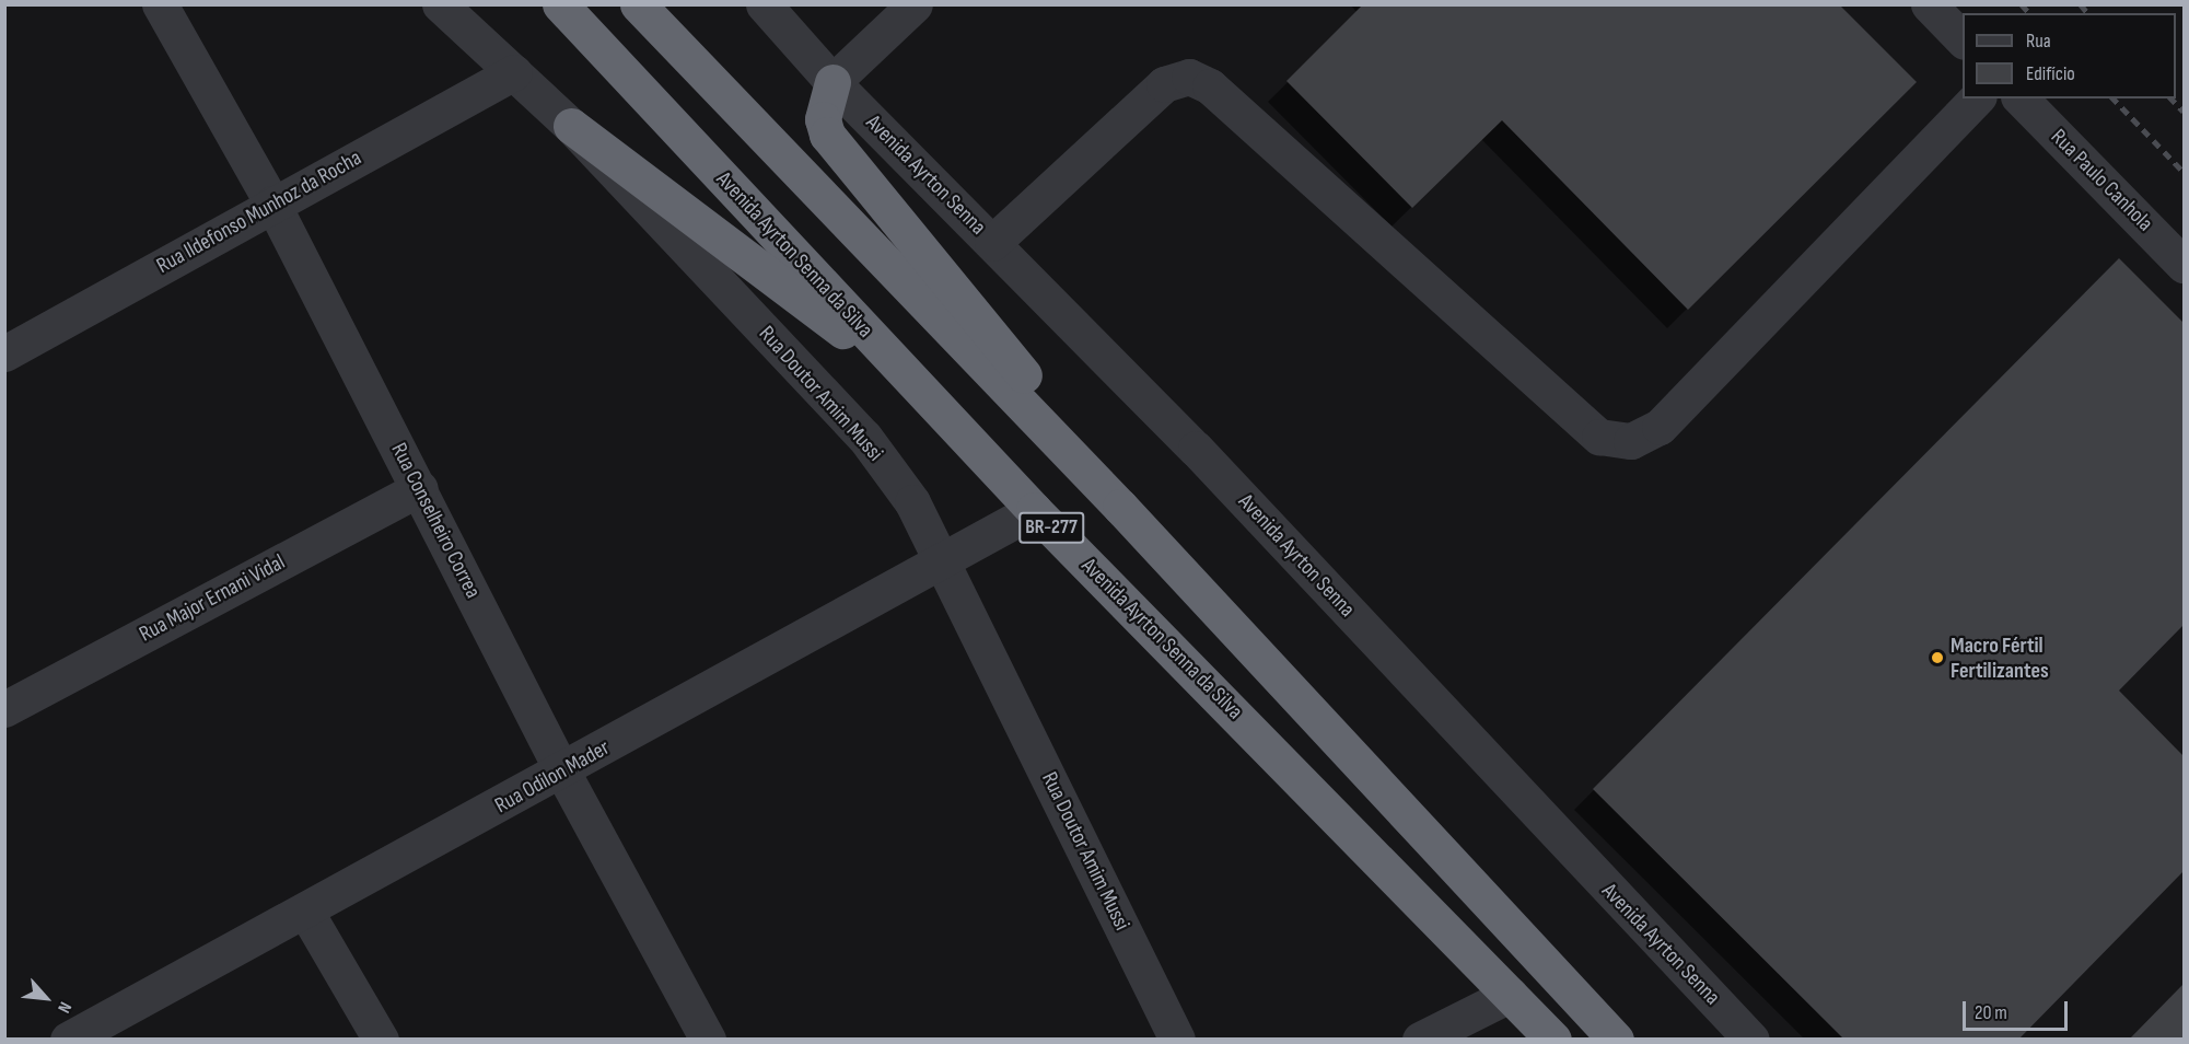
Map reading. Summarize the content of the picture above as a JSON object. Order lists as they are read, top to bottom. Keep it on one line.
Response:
{"streets":{"highway":["Avenida Ayrton Senna da Silva","BR-277"],"street":["Avenida Ayrton Senna","Rua Paulo Canhola","Rua Ildefonso Munhoz da Rocha","Rua Doutor Amim Mussi","Rua Conselheiro Correa","Rua Major Ernani Vidal","Rua Odilon Mader"]},"crossings":[["Rua Ildefonso Munhoz da Rocha","Rua Doutor Amim Mussi"],["Rua Ildefonso Munhoz da Rocha","Rua Conselheiro Correa"],["Avenida Ayrton Senna da Silva","Rua Odilon Mader"],["Rua Doutor Amim Mussi","Rua Odilon Mader"],["Rua Conselheiro Correa","Rua Major Ernani Vidal"],["Rua Conselheiro Correa","Rua Odilon Mader"]],"places":["Macro Fértil Fertilizantes"],"legend":["Rua","Edifício"],"scale_bar":"20 m","north":"bottom right"}
